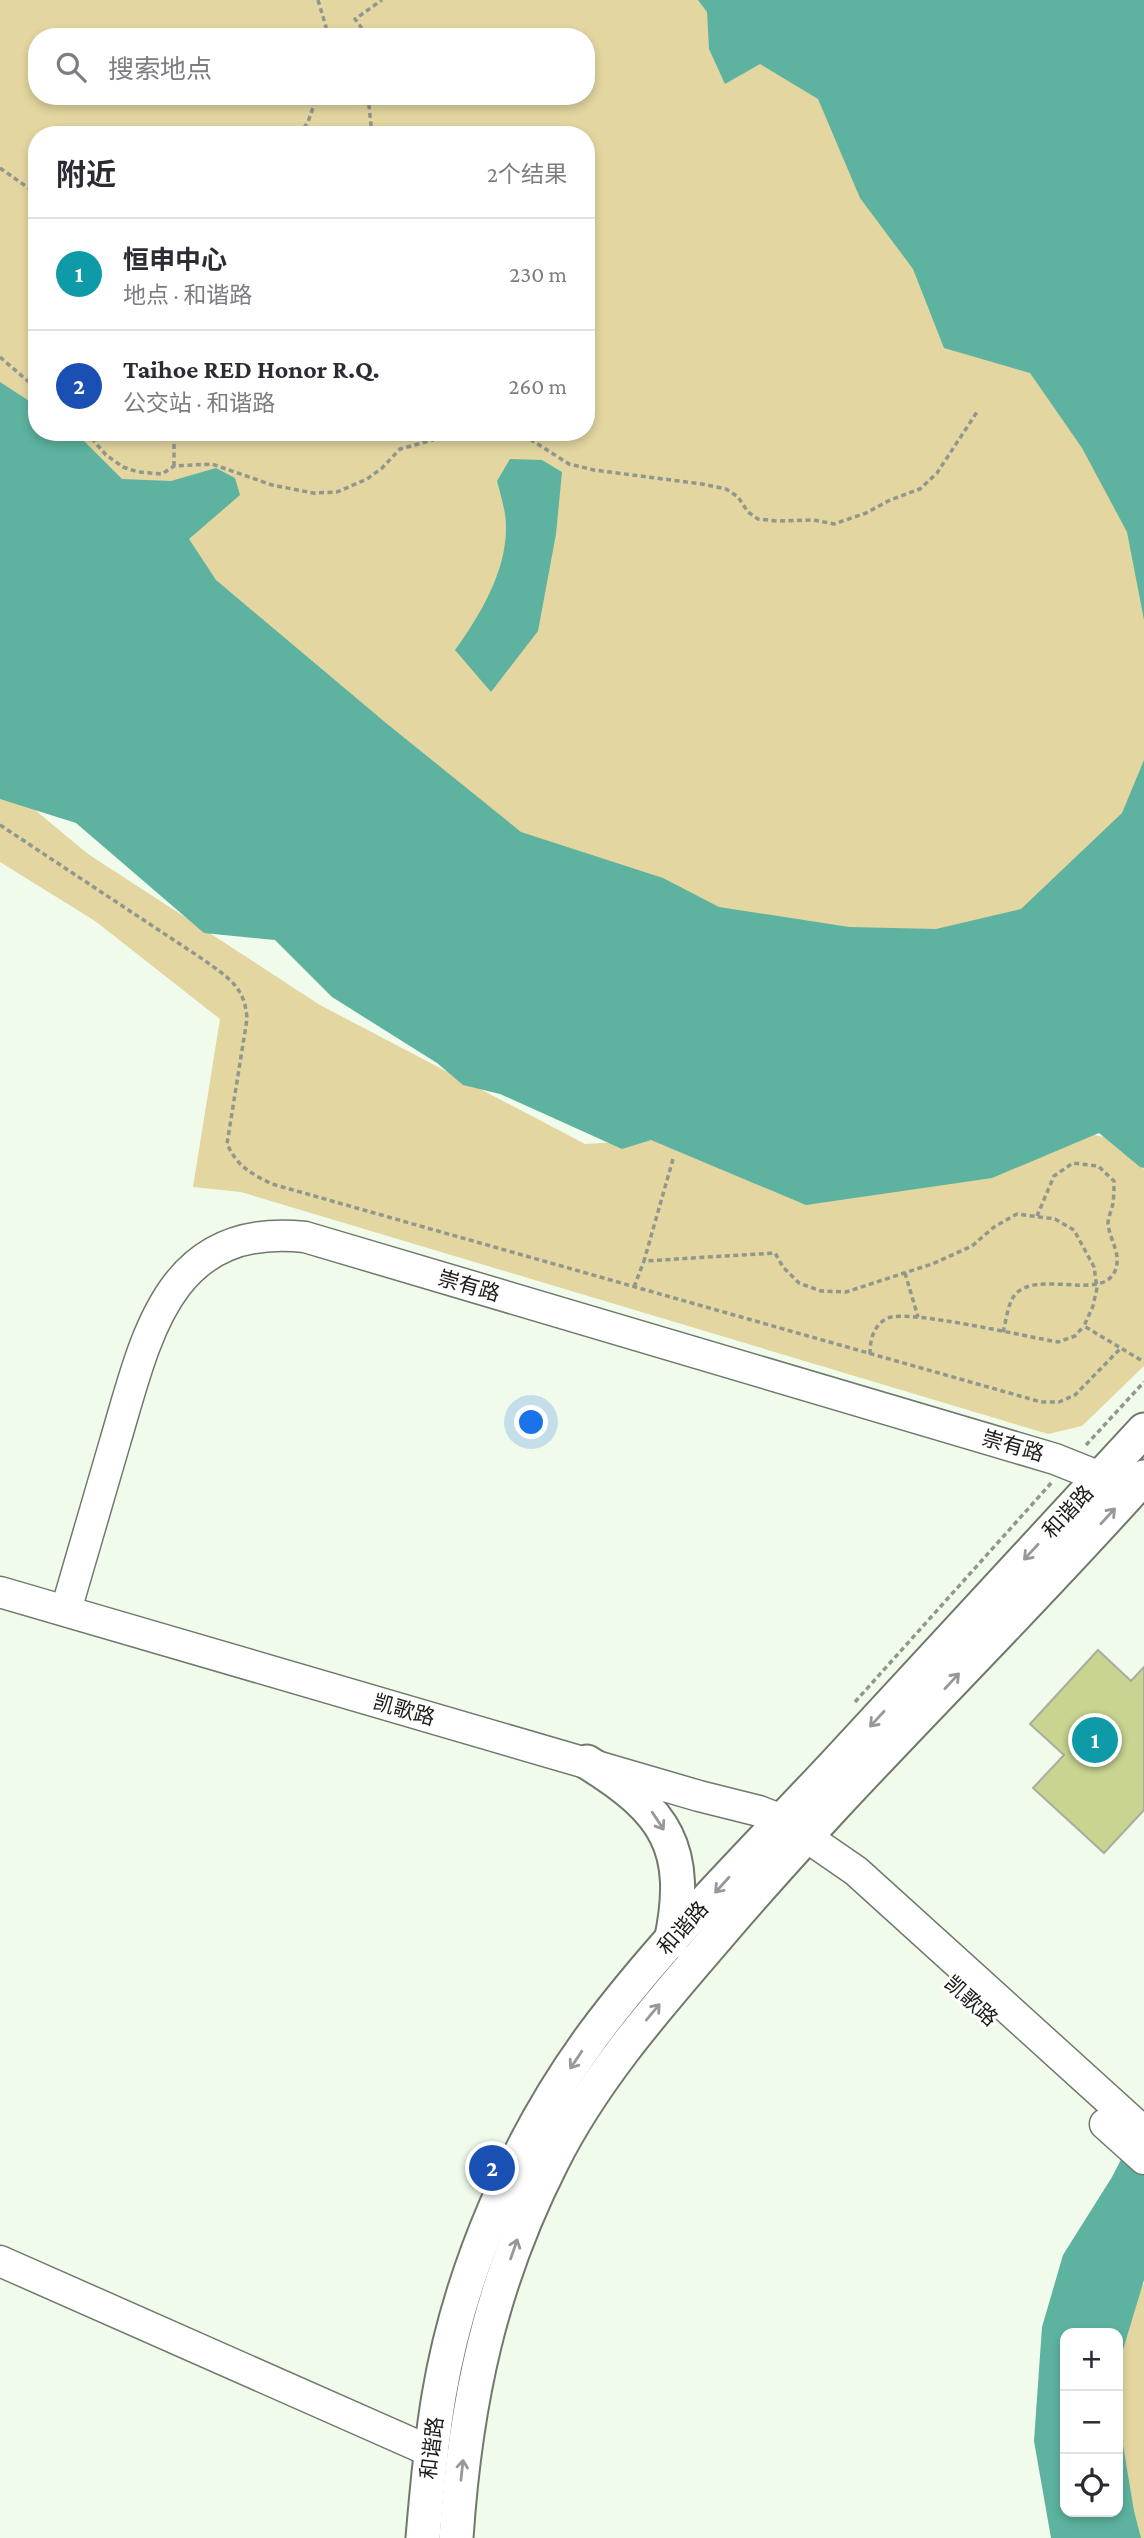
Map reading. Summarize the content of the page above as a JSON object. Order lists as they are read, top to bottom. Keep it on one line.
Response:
{"streets":{"main road":["和谐路"],"street":["崇有路","凯歌路"]},"crossings":[["崇有路","和谐路"],["崇有路","凯歌路"],["和谐路","凯歌路"]],"page":{"search":"搜索地点","heading":["附近","2个结果"],"list":[{"mark":"1","name":"恒申中心","note":"地点 · 和谐路","value":"230 m"},{"mark":"2","name":"Taihoe RED Honor R.Q.","note":"公交站 · 和谐路","value":"260 m"}],"pins":["1","2"],"map_buttons":["+","−"]}}
